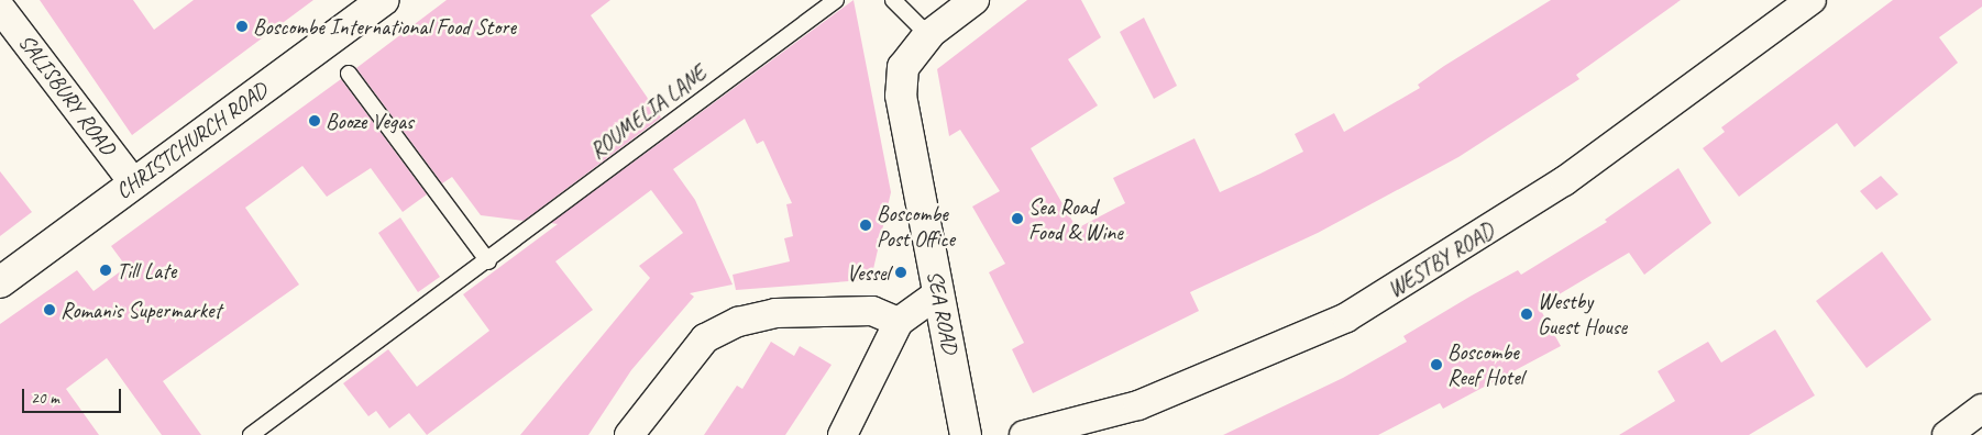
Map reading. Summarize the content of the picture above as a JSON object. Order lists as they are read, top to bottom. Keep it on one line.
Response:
{"streets":{"main road":["CHRISTCHURCH ROAD","SEA ROAD"],"street":["SALISBURY ROAD","WESTBY ROAD"],"lane":["ROUMELIA LANE"]},"crossings":[["SALISBURY ROAD","CHRISTCHURCH ROAD"]],"places":["Boscombe International Food Store","Booze Vegas","Sea Road Food & Wine","Boscombe Post Office","Till Late","Vessel","Romanis Supermarket","Westby Guest House","Boscombe Reef Hotel"],"scale_bar":"20 m"}
